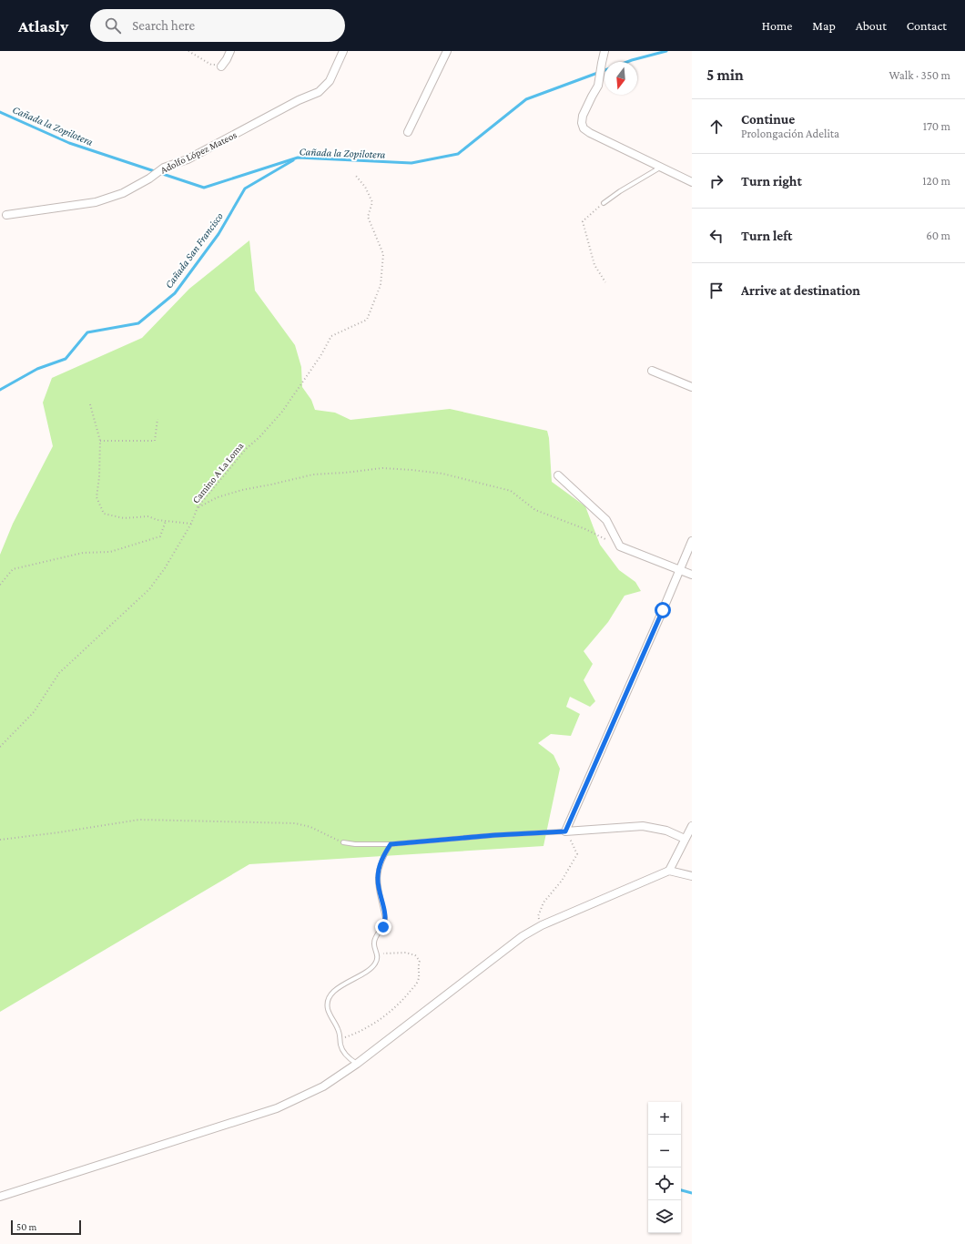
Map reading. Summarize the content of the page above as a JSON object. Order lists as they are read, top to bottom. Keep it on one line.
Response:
{"streets":{"street":["Adolfo López Mateos"],"path":["Camino A La Loma"]},"water":["Cañada la Zopilotera","Cañada San Francisco"],"scale_bar":"50 m","north":"bottom","page":{"header":"Atlasly","search":"Search here","nav":["Home","Map","About","Contact"],"heading":["5 min","Walk · 350 m"],"list":[["Continue","Prolongación Adelita","170 m"],["Turn right","120 m"],["Turn left","60 m"],"Arrive at destination"],"map_buttons":["+","−"],"scale":"50 m"}}
